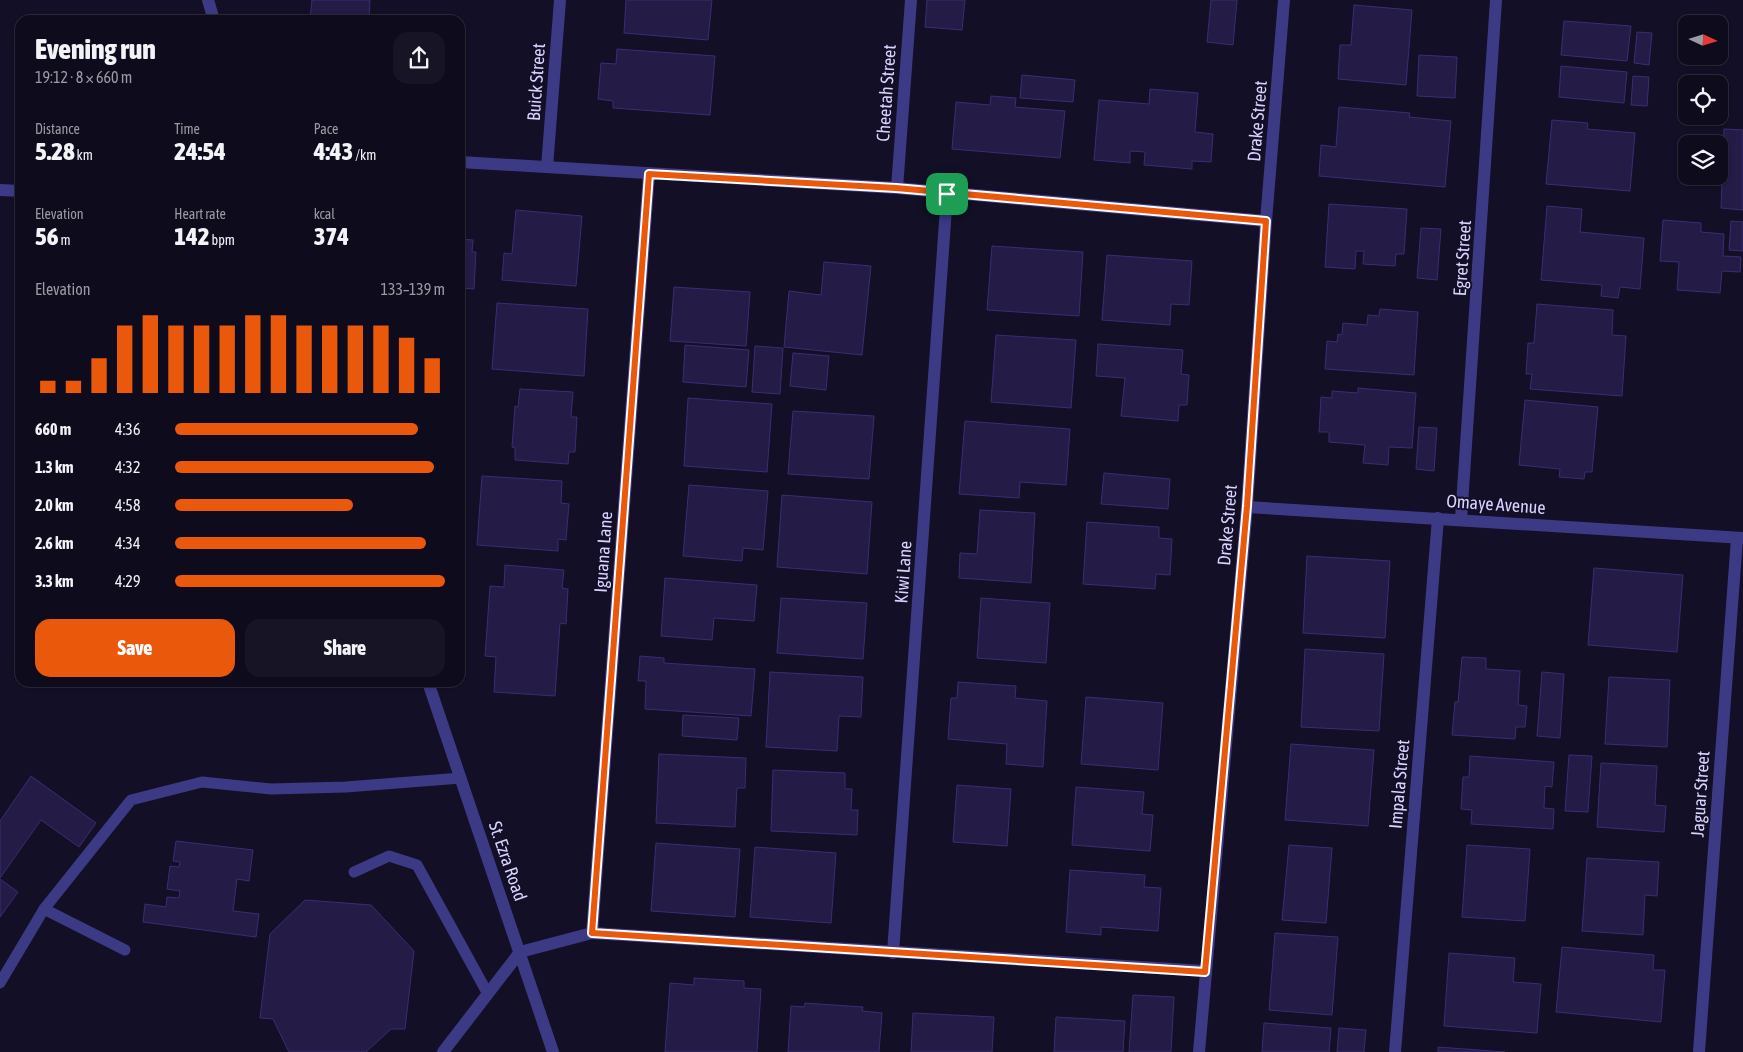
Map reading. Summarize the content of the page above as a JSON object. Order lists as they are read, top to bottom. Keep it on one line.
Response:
{"streets":{"street":["Buick Street","Cheetah Street","Drake Street","Egret Street","Omaye Avenue","Iguana Lane","Kiwi Lane","Impala Street","Jaguar Street","St. Ezra Road"]},"crossings":[["Drake Street","Omaye Avenue"],["Egret Street","Omaye Avenue"],["Omaye Avenue","Impala Street"],["Omaye Avenue","Jaguar Street"]],"north":"right","page":{"heading":["Evening run","19:12 · 8 × 660 m"],"stats":[["Distance","5.28 km"],["Time","24:54"],["Pace","4:43 /km"],["Elevation","56 m"],["Heart rate","142 bpm"],["kcal","374"]],"chart":["Elevation","133–139 m"],"list":[{"name":"660 m","note":"4:36"},{"name":"1.3 km","note":"4:32"},{"name":"2.0 km","note":"4:58"},{"name":"2.6 km","note":"4:34"},{"name":"3.3 km","note":"4:29"}],"buttons":["Save","Share"]}}
